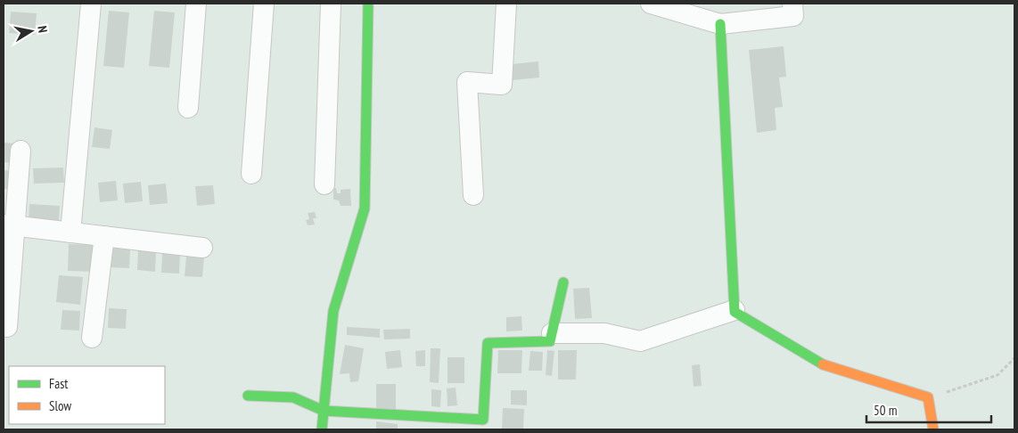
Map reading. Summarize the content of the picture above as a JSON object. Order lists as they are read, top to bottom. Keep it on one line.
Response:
{"legend":["Fast","Slow"],"scale_bar":"50 m","north":"right"}
